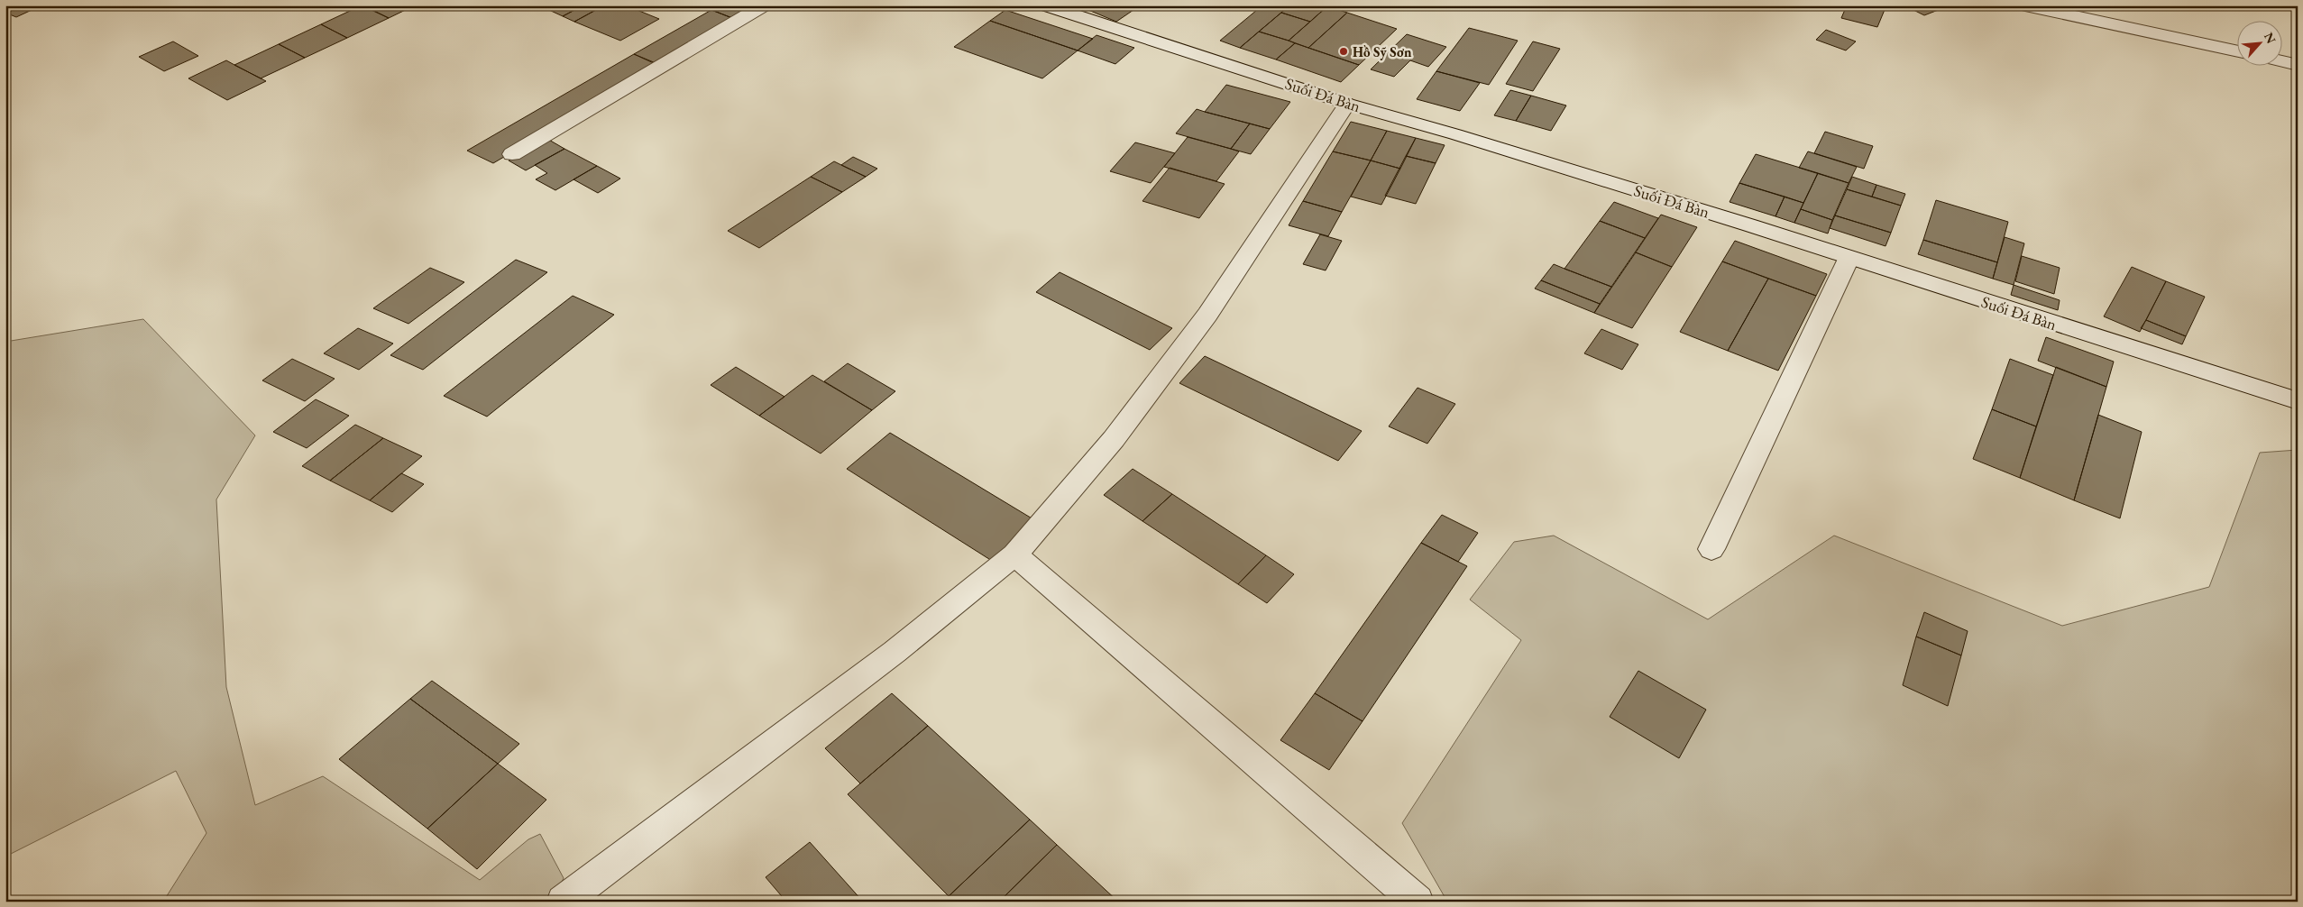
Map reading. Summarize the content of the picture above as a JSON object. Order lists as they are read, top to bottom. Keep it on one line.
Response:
{"streets":{"street":["Suối Đá Bàn"]},"places":["Hồ Sỹ Sơn"],"north":"top right"}
